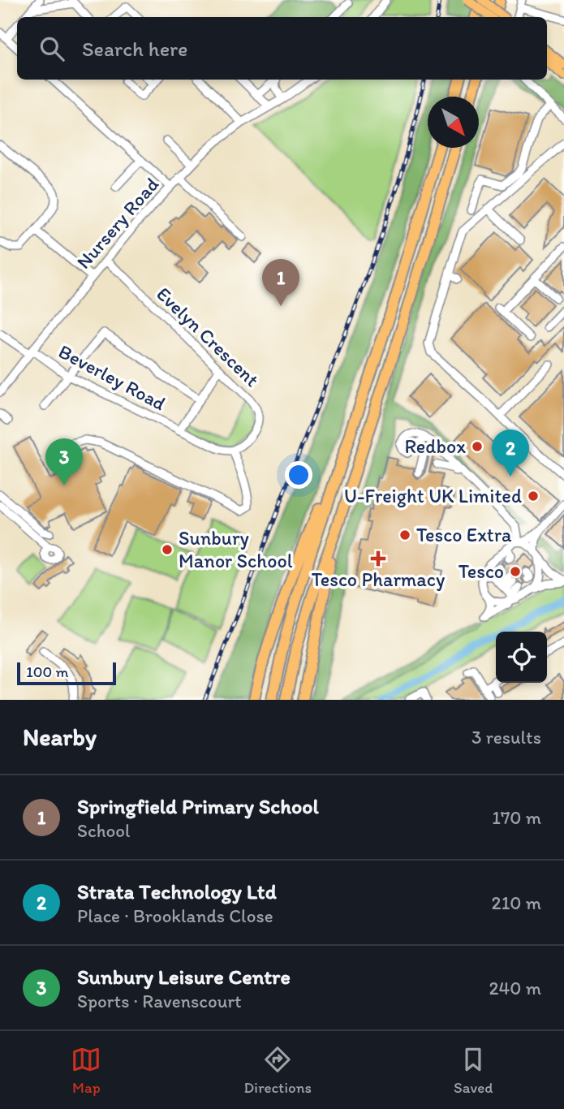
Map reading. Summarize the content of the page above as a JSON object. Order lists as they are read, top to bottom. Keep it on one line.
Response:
{"streets":{"street":["Nursery Road","Evelyn Crescent","Beverley Road"]},"crossings":[["Nursery Road","Evelyn Crescent"],["Nursery Road","Beverley Road"]],"places":{"other":["Redbox","U-Freight UK Limited","Tesco Extra","Sunbury Manor School","Tesco"],"health":["Tesco Pharmacy"]},"scale_bar":"100 m","north":"bottom right","page":{"search":"Search here","pins":["1","2","3"],"scale":"100 m","heading":["Nearby","3 results"],"list":[{"mark":"1","name":"Springfield Primary School","note":"School","value":"170 m"},{"mark":"2","name":"Strata Technology Ltd","note":"Place · Brooklands Close","value":"210 m"},{"mark":"3","name":"Sunbury Leisure Centre","note":"Sports · Ravenscourt","value":"240 m"}],"nav":["Map","Directions","Saved"]}}
